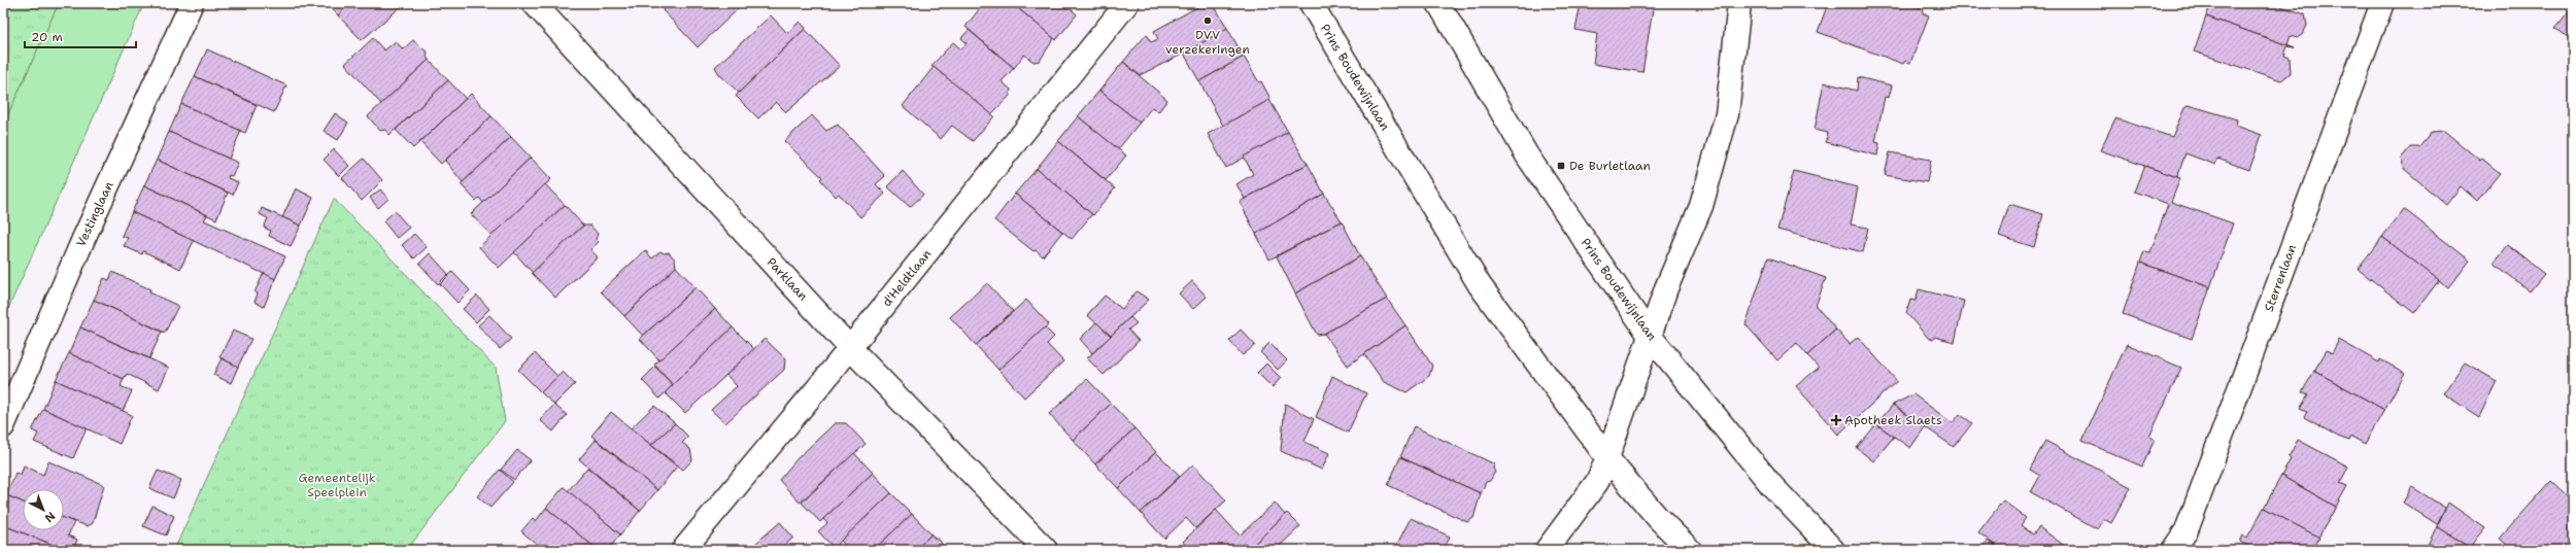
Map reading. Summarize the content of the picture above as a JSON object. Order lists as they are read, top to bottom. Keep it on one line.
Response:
{"streets":{"street":["Prins Boudewijnlaan","Vestinglaan","d'Heldtlaan","Sterrenlaan","Parklaan"]},"crossings":[["d'Heldtlaan","Parklaan"]],"parks":["Gemeentelijk Speelplein"],"places":{"other":["DVV verzekeringen"],"transit":["De Burletlaan"],"health":["Apotheek Slaets"]},"scale_bar":"20 m","north":"bottom right"}
